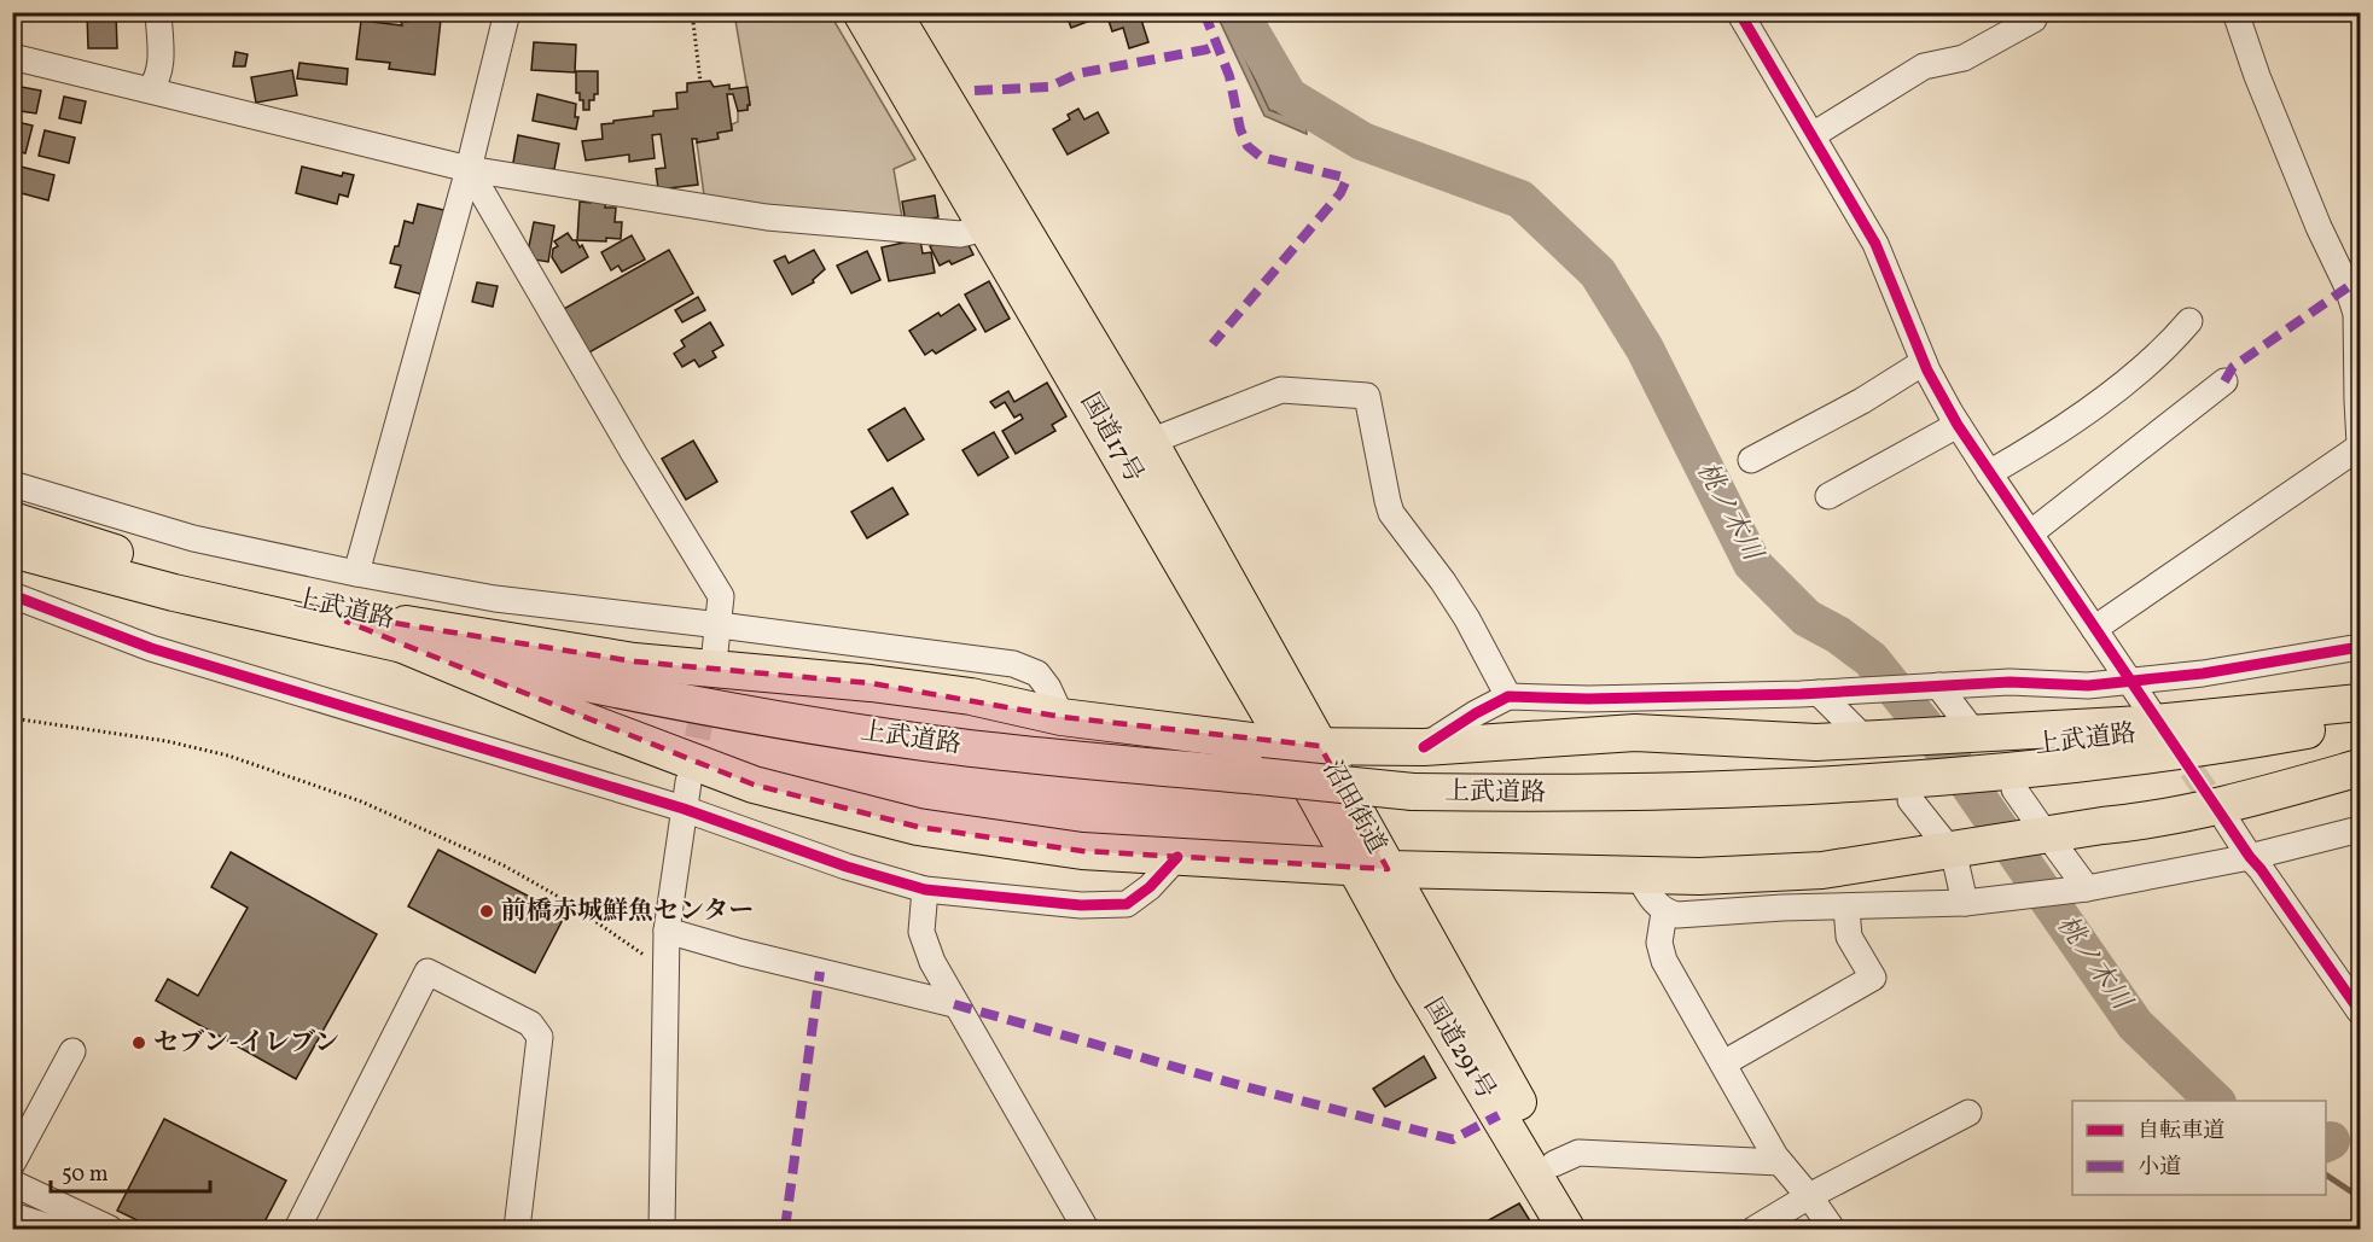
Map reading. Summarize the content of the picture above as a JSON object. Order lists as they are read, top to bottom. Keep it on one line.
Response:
{"streets":{"highway":["国道17号","上武道路","国道291号"]},"crossings":[["国道17号","国道291号"]],"water":["桃ノ木川"],"places":["前橋赤城鮮魚センター","セブン-イレブン"],"legend":["自転車道","小道"],"scale_bar":"50 m"}
